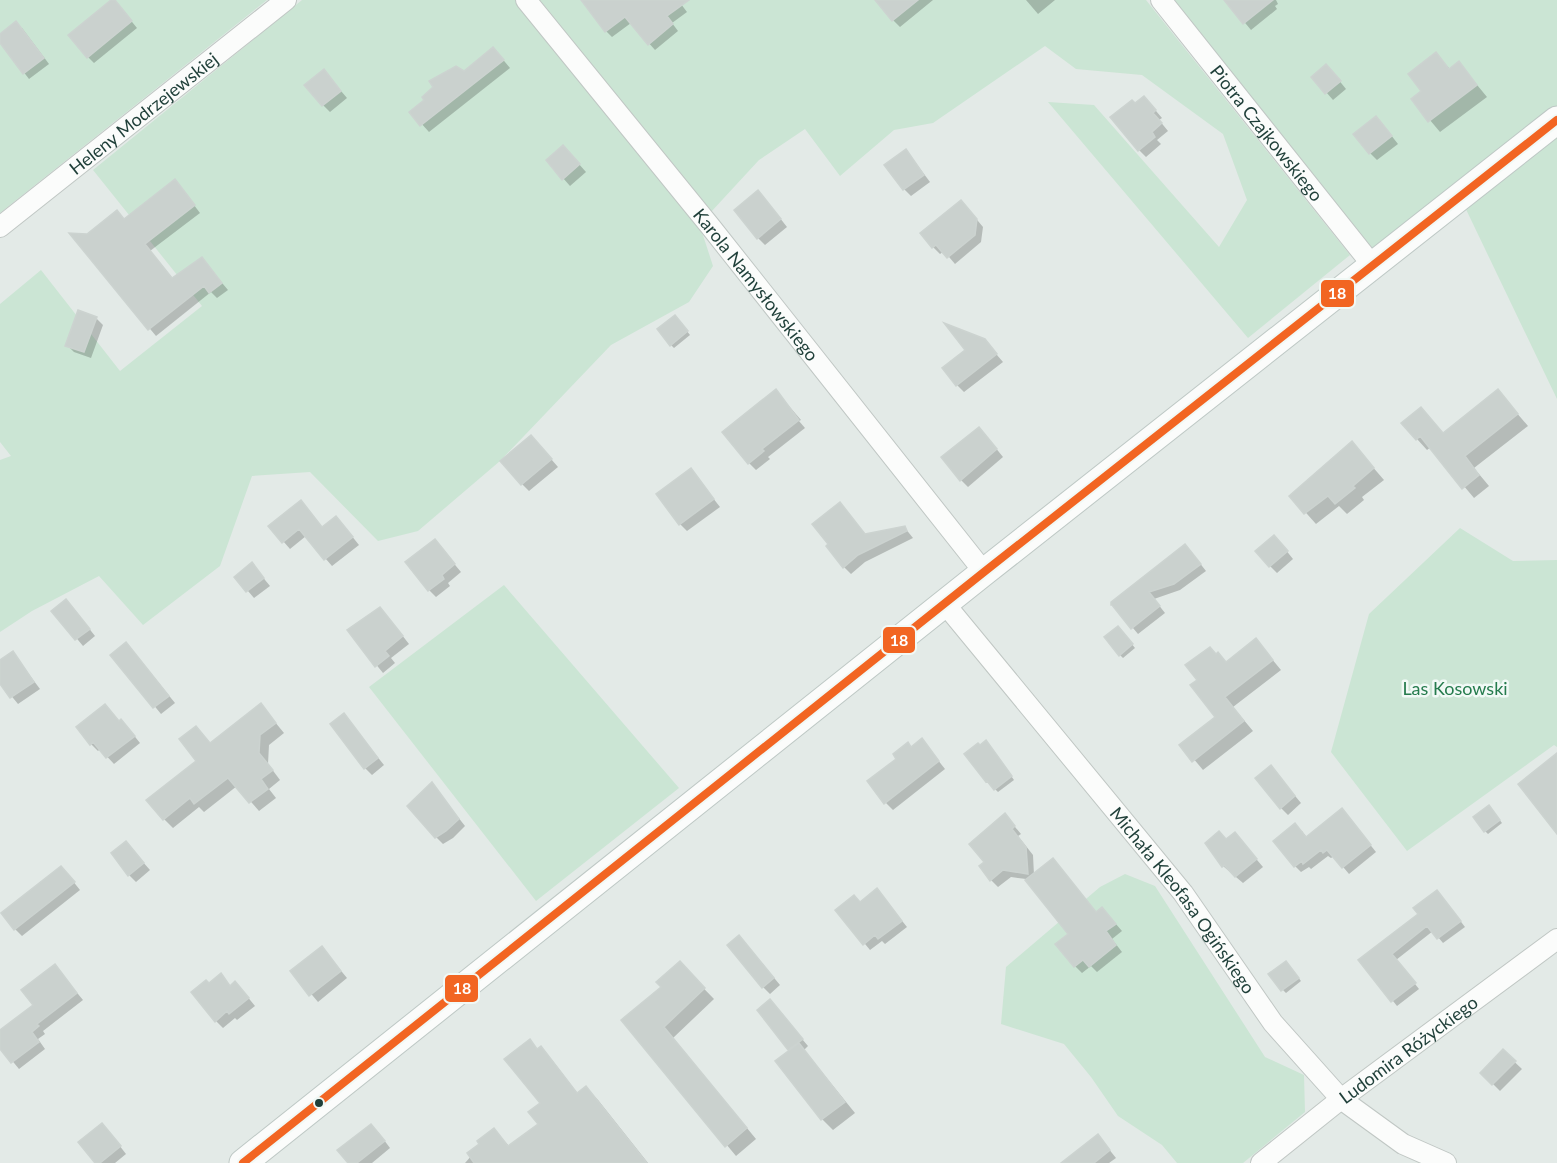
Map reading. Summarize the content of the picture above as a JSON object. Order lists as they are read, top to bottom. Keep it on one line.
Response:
{"streets":{"street":["Heleny Modrzejewskiej","Piotra Czajkowskiego","Karola Namysłowskiego","Michała Kleofasa Ogińskiego","Ludomira Różyckiego"]},"crossings":[["Michała Kleofasa Ogińskiego","Ludomira Różyckiego"]],"parks":["Las Kosowski"],"lines":["transit line 18"]}
